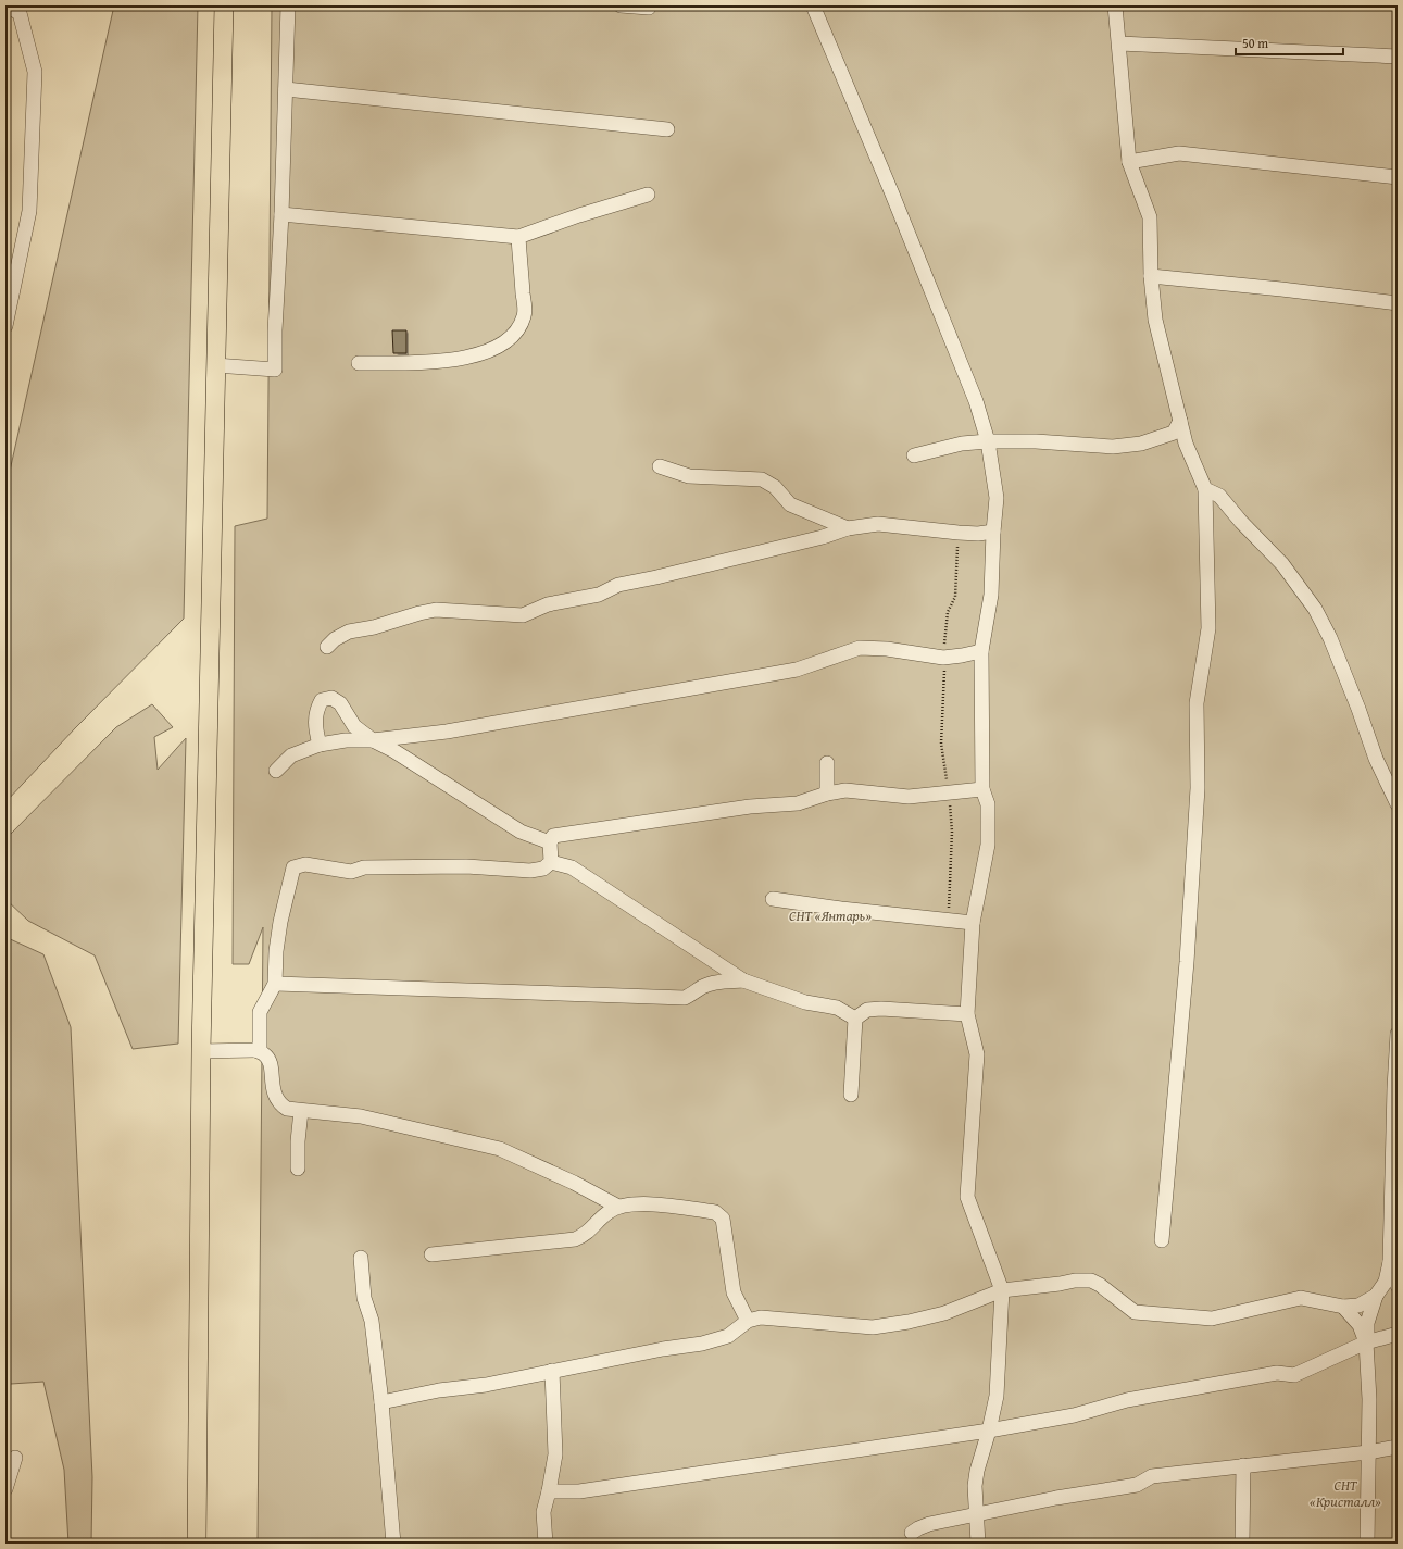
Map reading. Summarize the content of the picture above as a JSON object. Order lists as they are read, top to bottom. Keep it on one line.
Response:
{"parks":["СНТ «Янтарь»","СНТ «Кристалл»"],"scale_bar":"50 m"}
